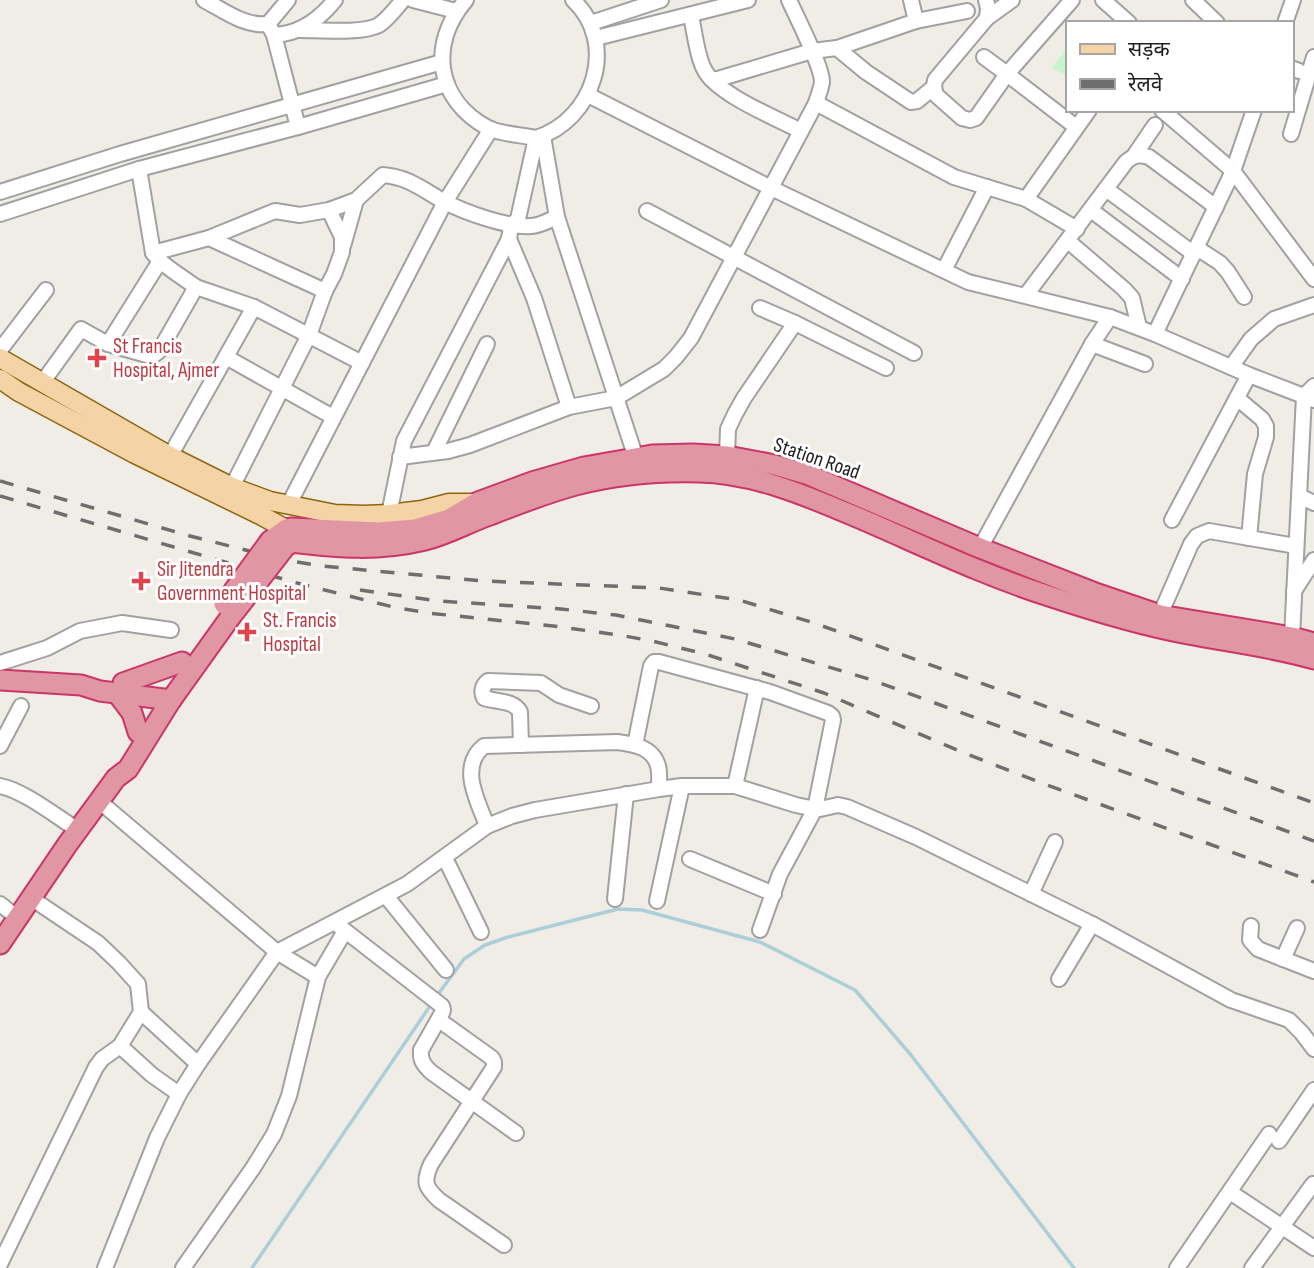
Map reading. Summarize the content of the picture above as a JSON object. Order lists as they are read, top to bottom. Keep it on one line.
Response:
{"streets":{"highway":["Station Road"]},"places":{"health":["St Francis Hospital, Ajmer","Sir Jitendra Government Hospital","St. Francis Hospital"]},"legend":["सड़क","रेलवे"]}
